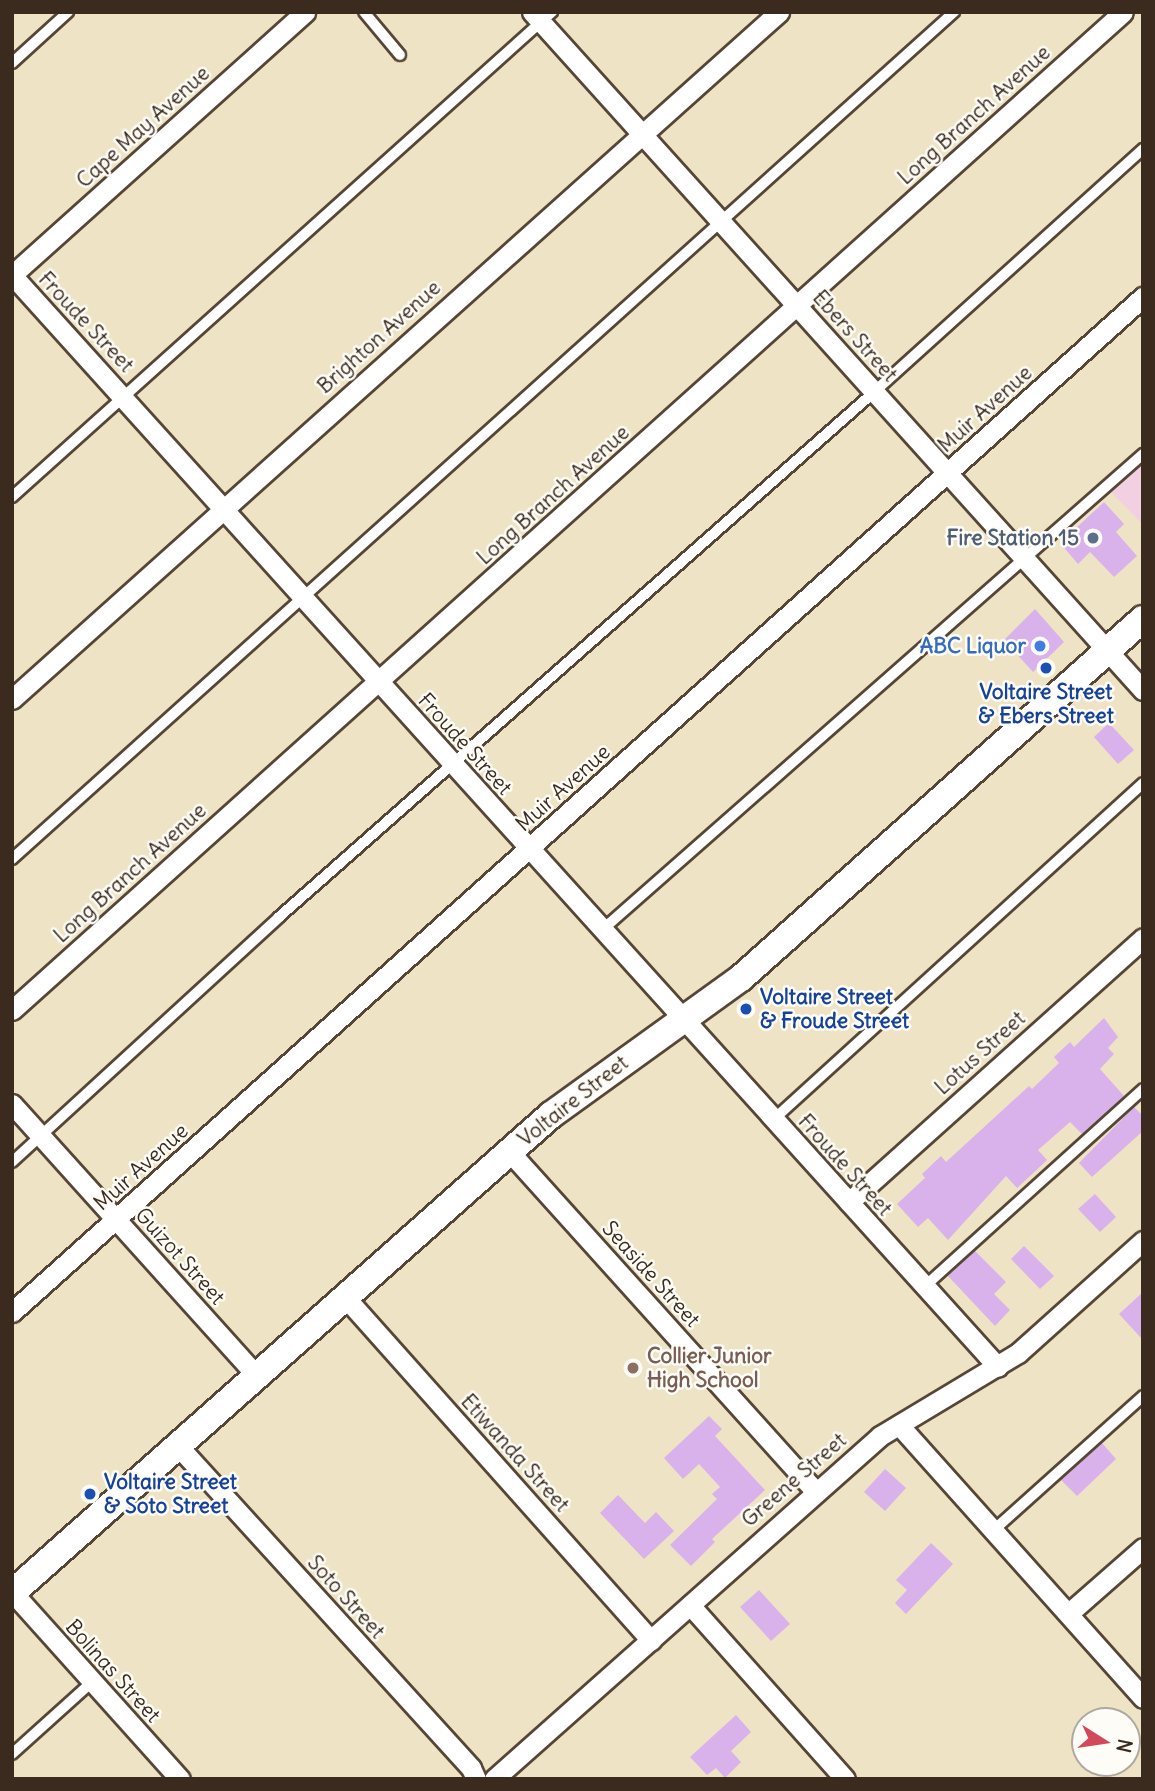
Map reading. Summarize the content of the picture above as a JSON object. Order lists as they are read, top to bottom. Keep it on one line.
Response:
{"streets":{"main road":["Voltaire Street"],"street":["Long Branch Avenue","Cape May Avenue","Froude Street","Ebers Street","Brighton Avenue","Muir Avenue","Lotus Street","Guizot Street","Seaside Street","Etiwanda Street","Greene Street","Soto Street","Bolinas Street"]},"crossings":[["Long Branch Avenue","Froude Street"],["Long Branch Avenue","Ebers Street"],["Cape May Avenue","Froude Street"],["Froude Street","Brighton Avenue"],["Froude Street","Muir Avenue"],["Froude Street","Lotus Street"],["Froude Street","Voltaire Street"],["Froude Street","Greene Street"],["Ebers Street","Brighton Avenue"],["Ebers Street","Muir Avenue"],["Ebers Street","Voltaire Street"],["Muir Avenue","Guizot Street"],["Voltaire Street","Guizot Street"],["Voltaire Street","Seaside Street"],["Voltaire Street","Etiwanda Street"],["Voltaire Street","Soto Street"],["Voltaire Street","Bolinas Street"],["Seaside Street","Greene Street"],["Etiwanda Street","Greene Street"]],"places":["Fire Station 15","ABC Liquor","Voltaire Street & Ebers Street","Voltaire Street & Froude Street","Collier Junior High School","Voltaire Street & Soto Street"],"north":"right"}
